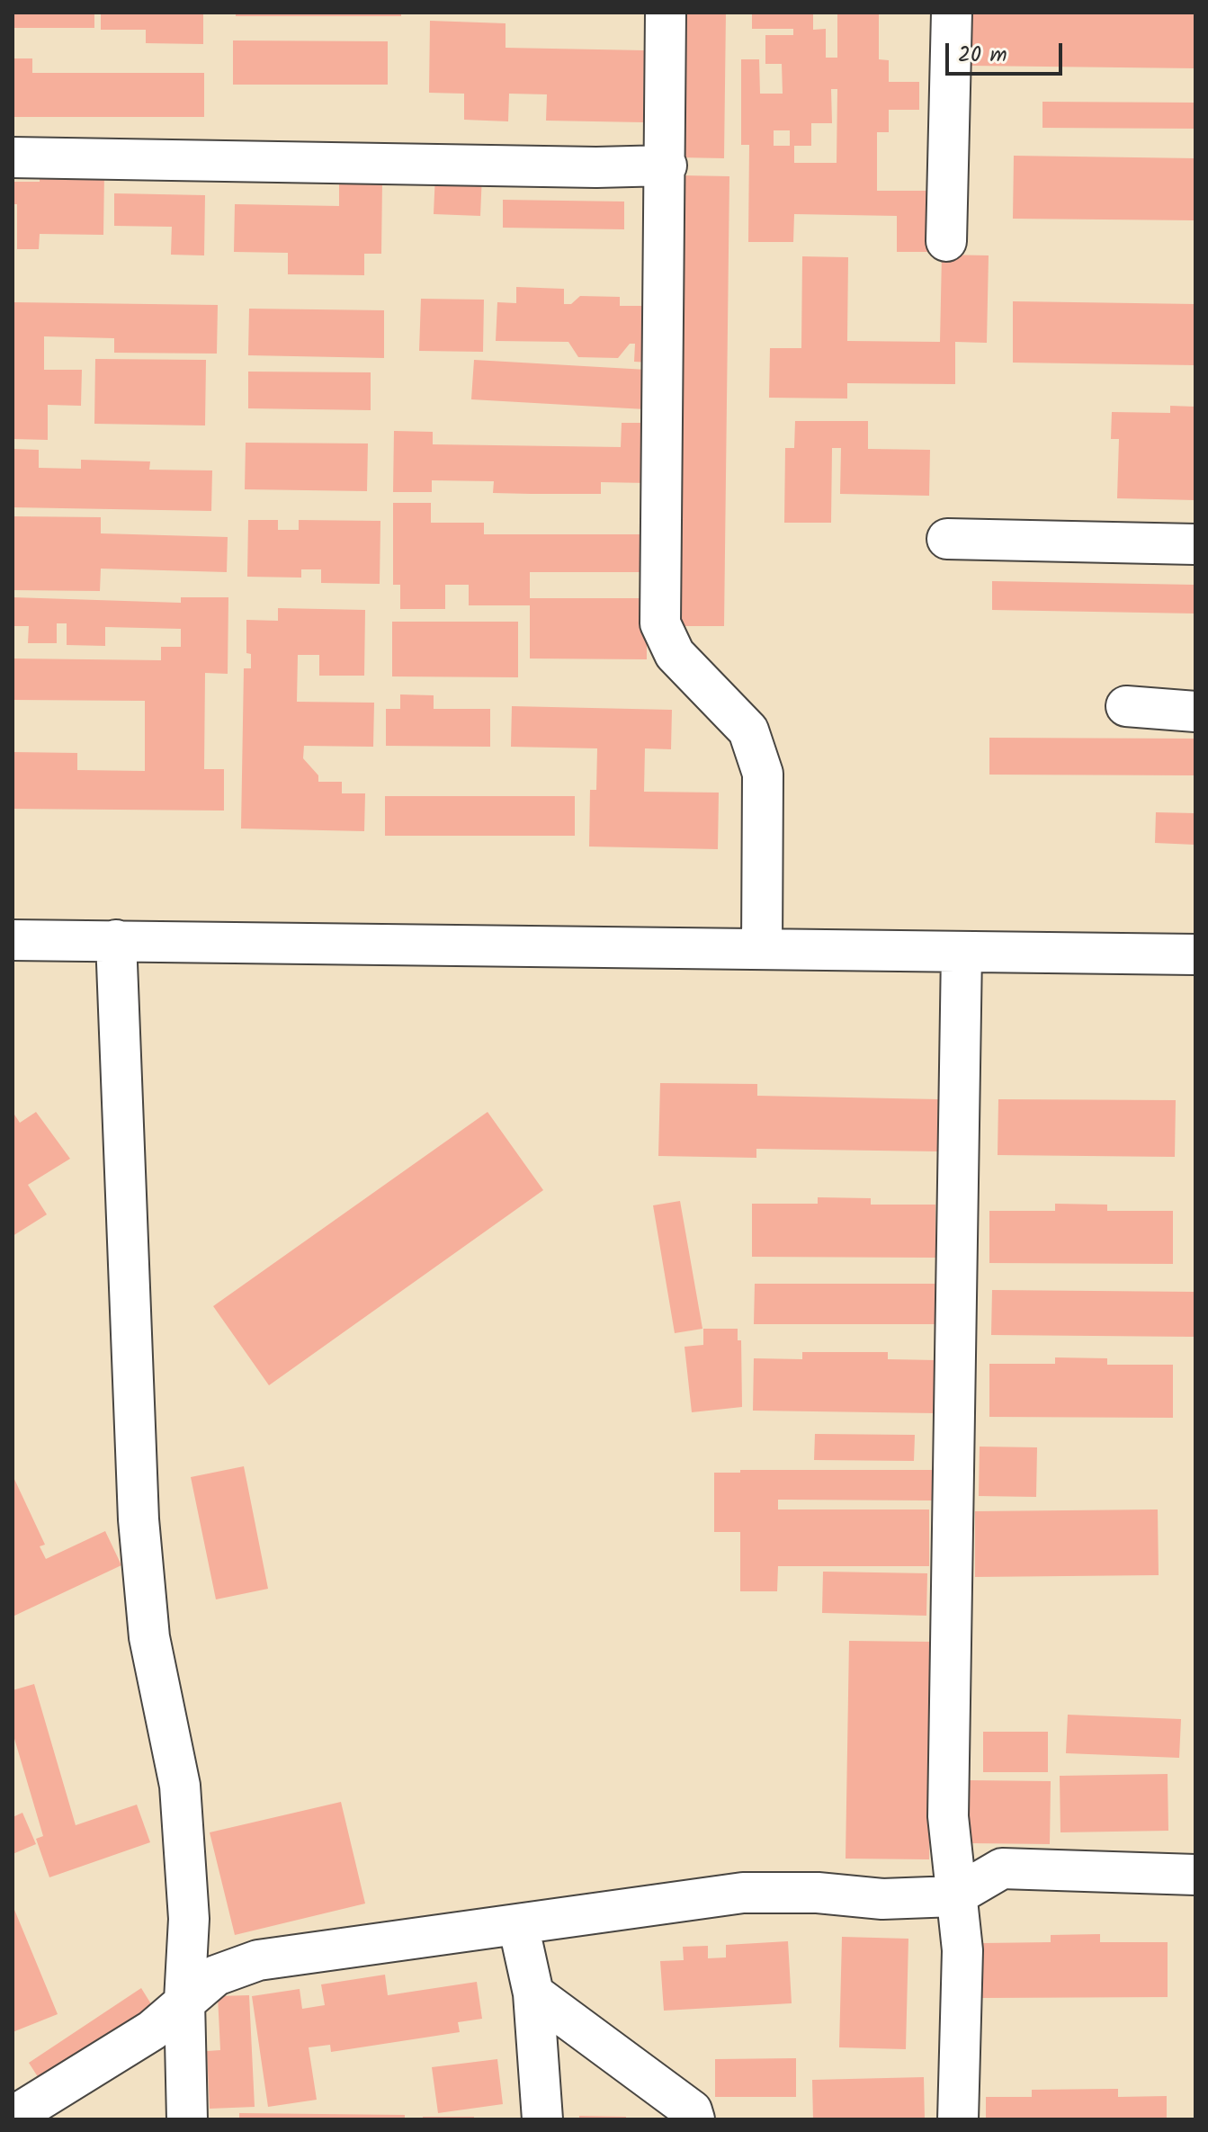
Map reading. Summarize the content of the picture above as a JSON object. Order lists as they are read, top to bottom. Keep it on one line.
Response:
{"scale_bar":"20 m"}
